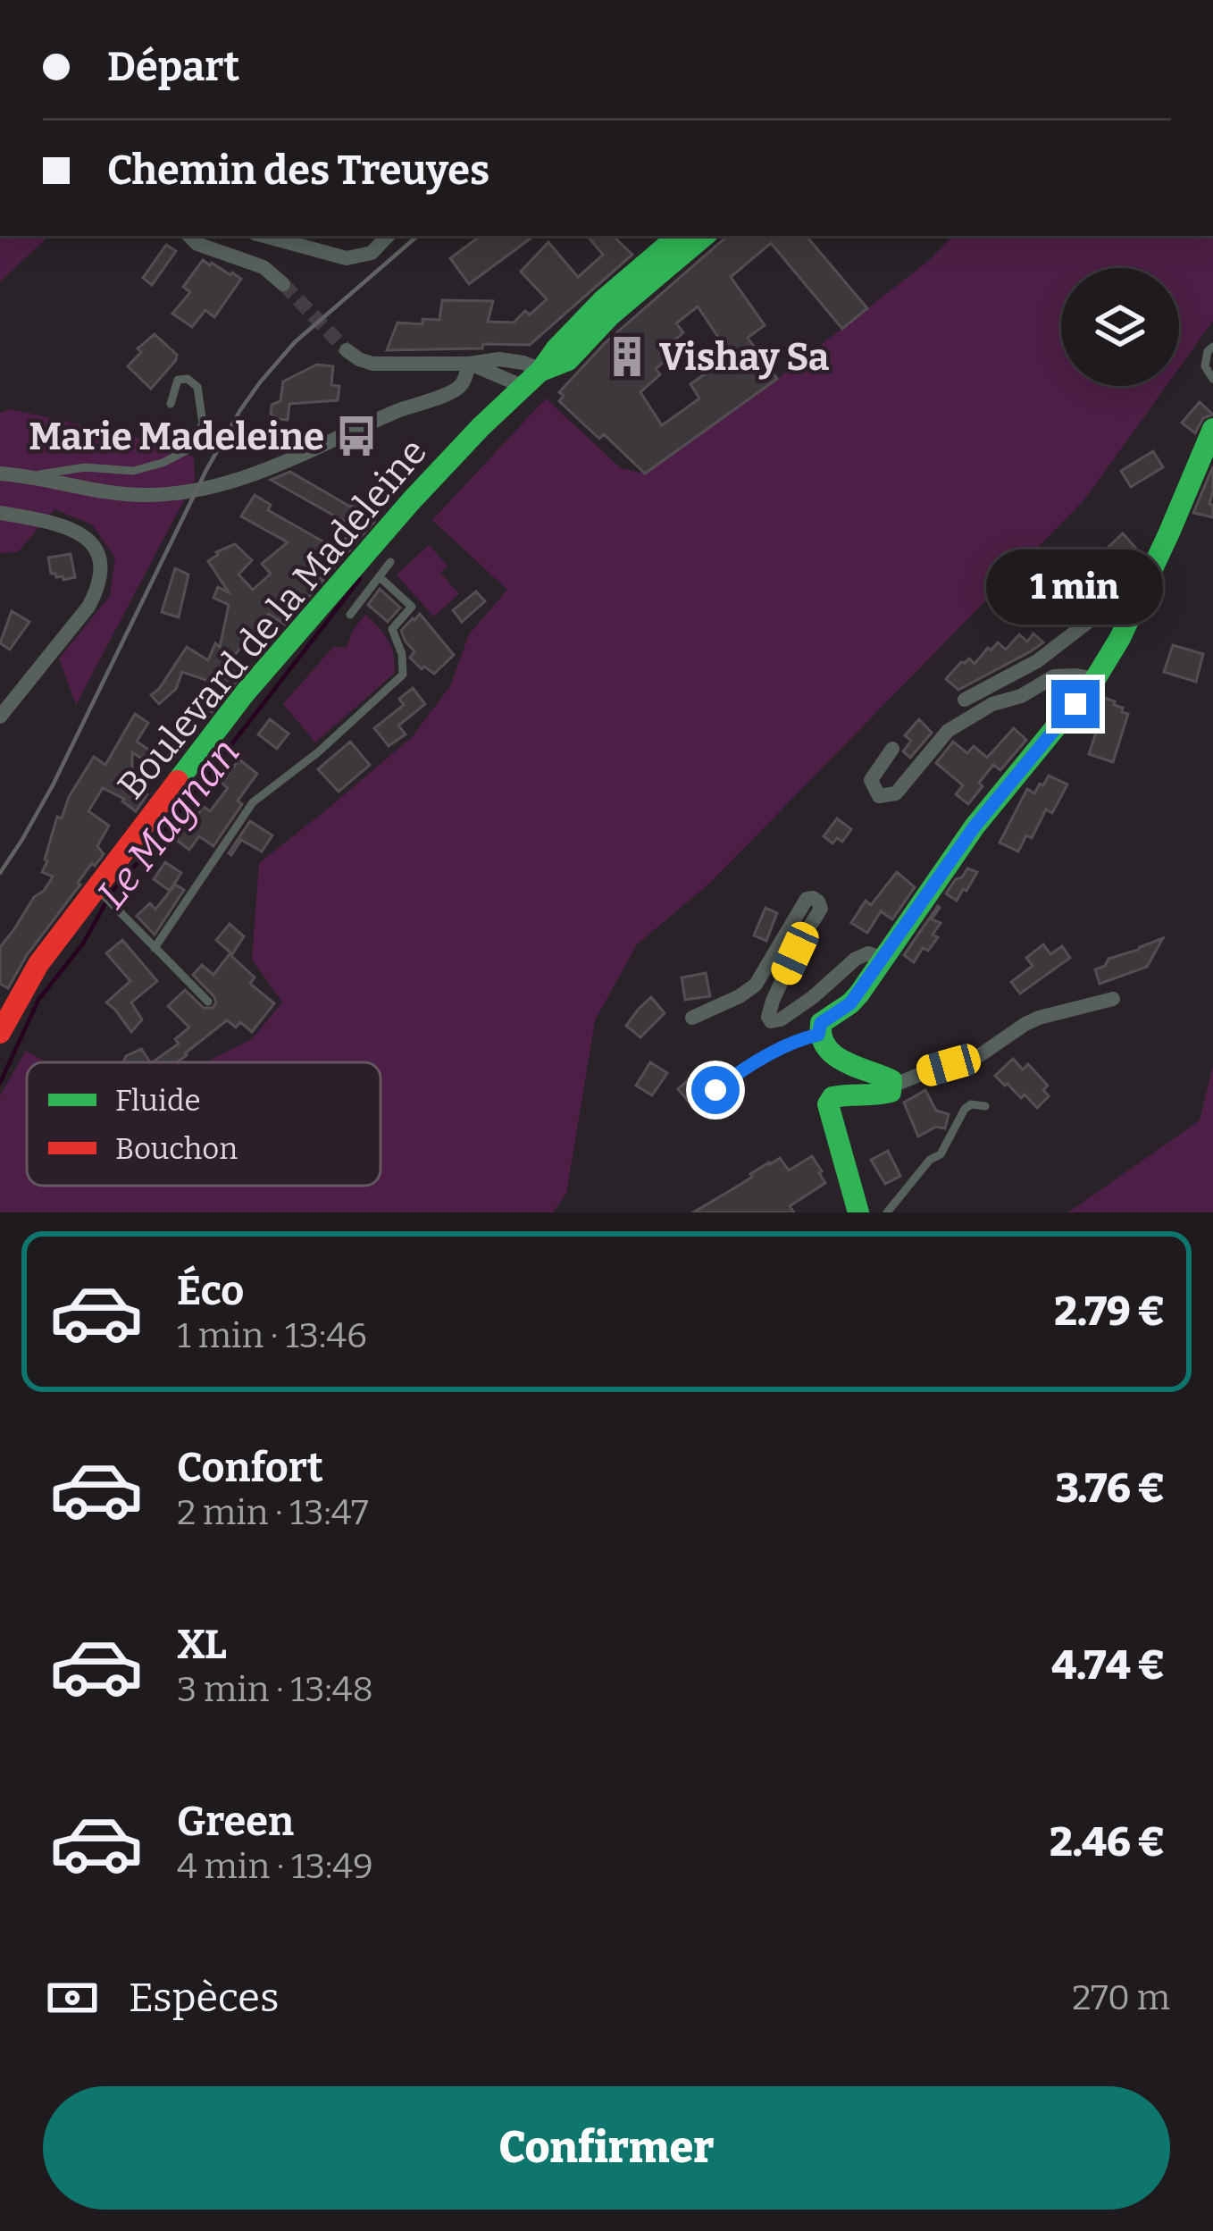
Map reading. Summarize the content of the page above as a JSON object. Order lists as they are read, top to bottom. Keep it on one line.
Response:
{"streets":{"street":["Boulevard de la Madeleine"]},"water":["Le Magnan"],"places":{"building":["Vishay Sa"],"bus stop":["Marie Madeleine"]},"legend":["Fluide","Bouchon"],"page":{"banner":["Départ","Chemin des Treuyes"],"bubble":"1 min","list":[{"name":"Éco","note":"1 min · 13:46","value":"2.79 €"},{"name":"Confort","note":"2 min · 13:47","value":"3.76 €"},{"name":"XL","note":"3 min · 13:48","value":"4.74 €"},{"name":"Green","note":"4 min · 13:49","value":"2.46 €"}],"pay":["Espèces","270 m"],"buttons":"Confirmer"}}
